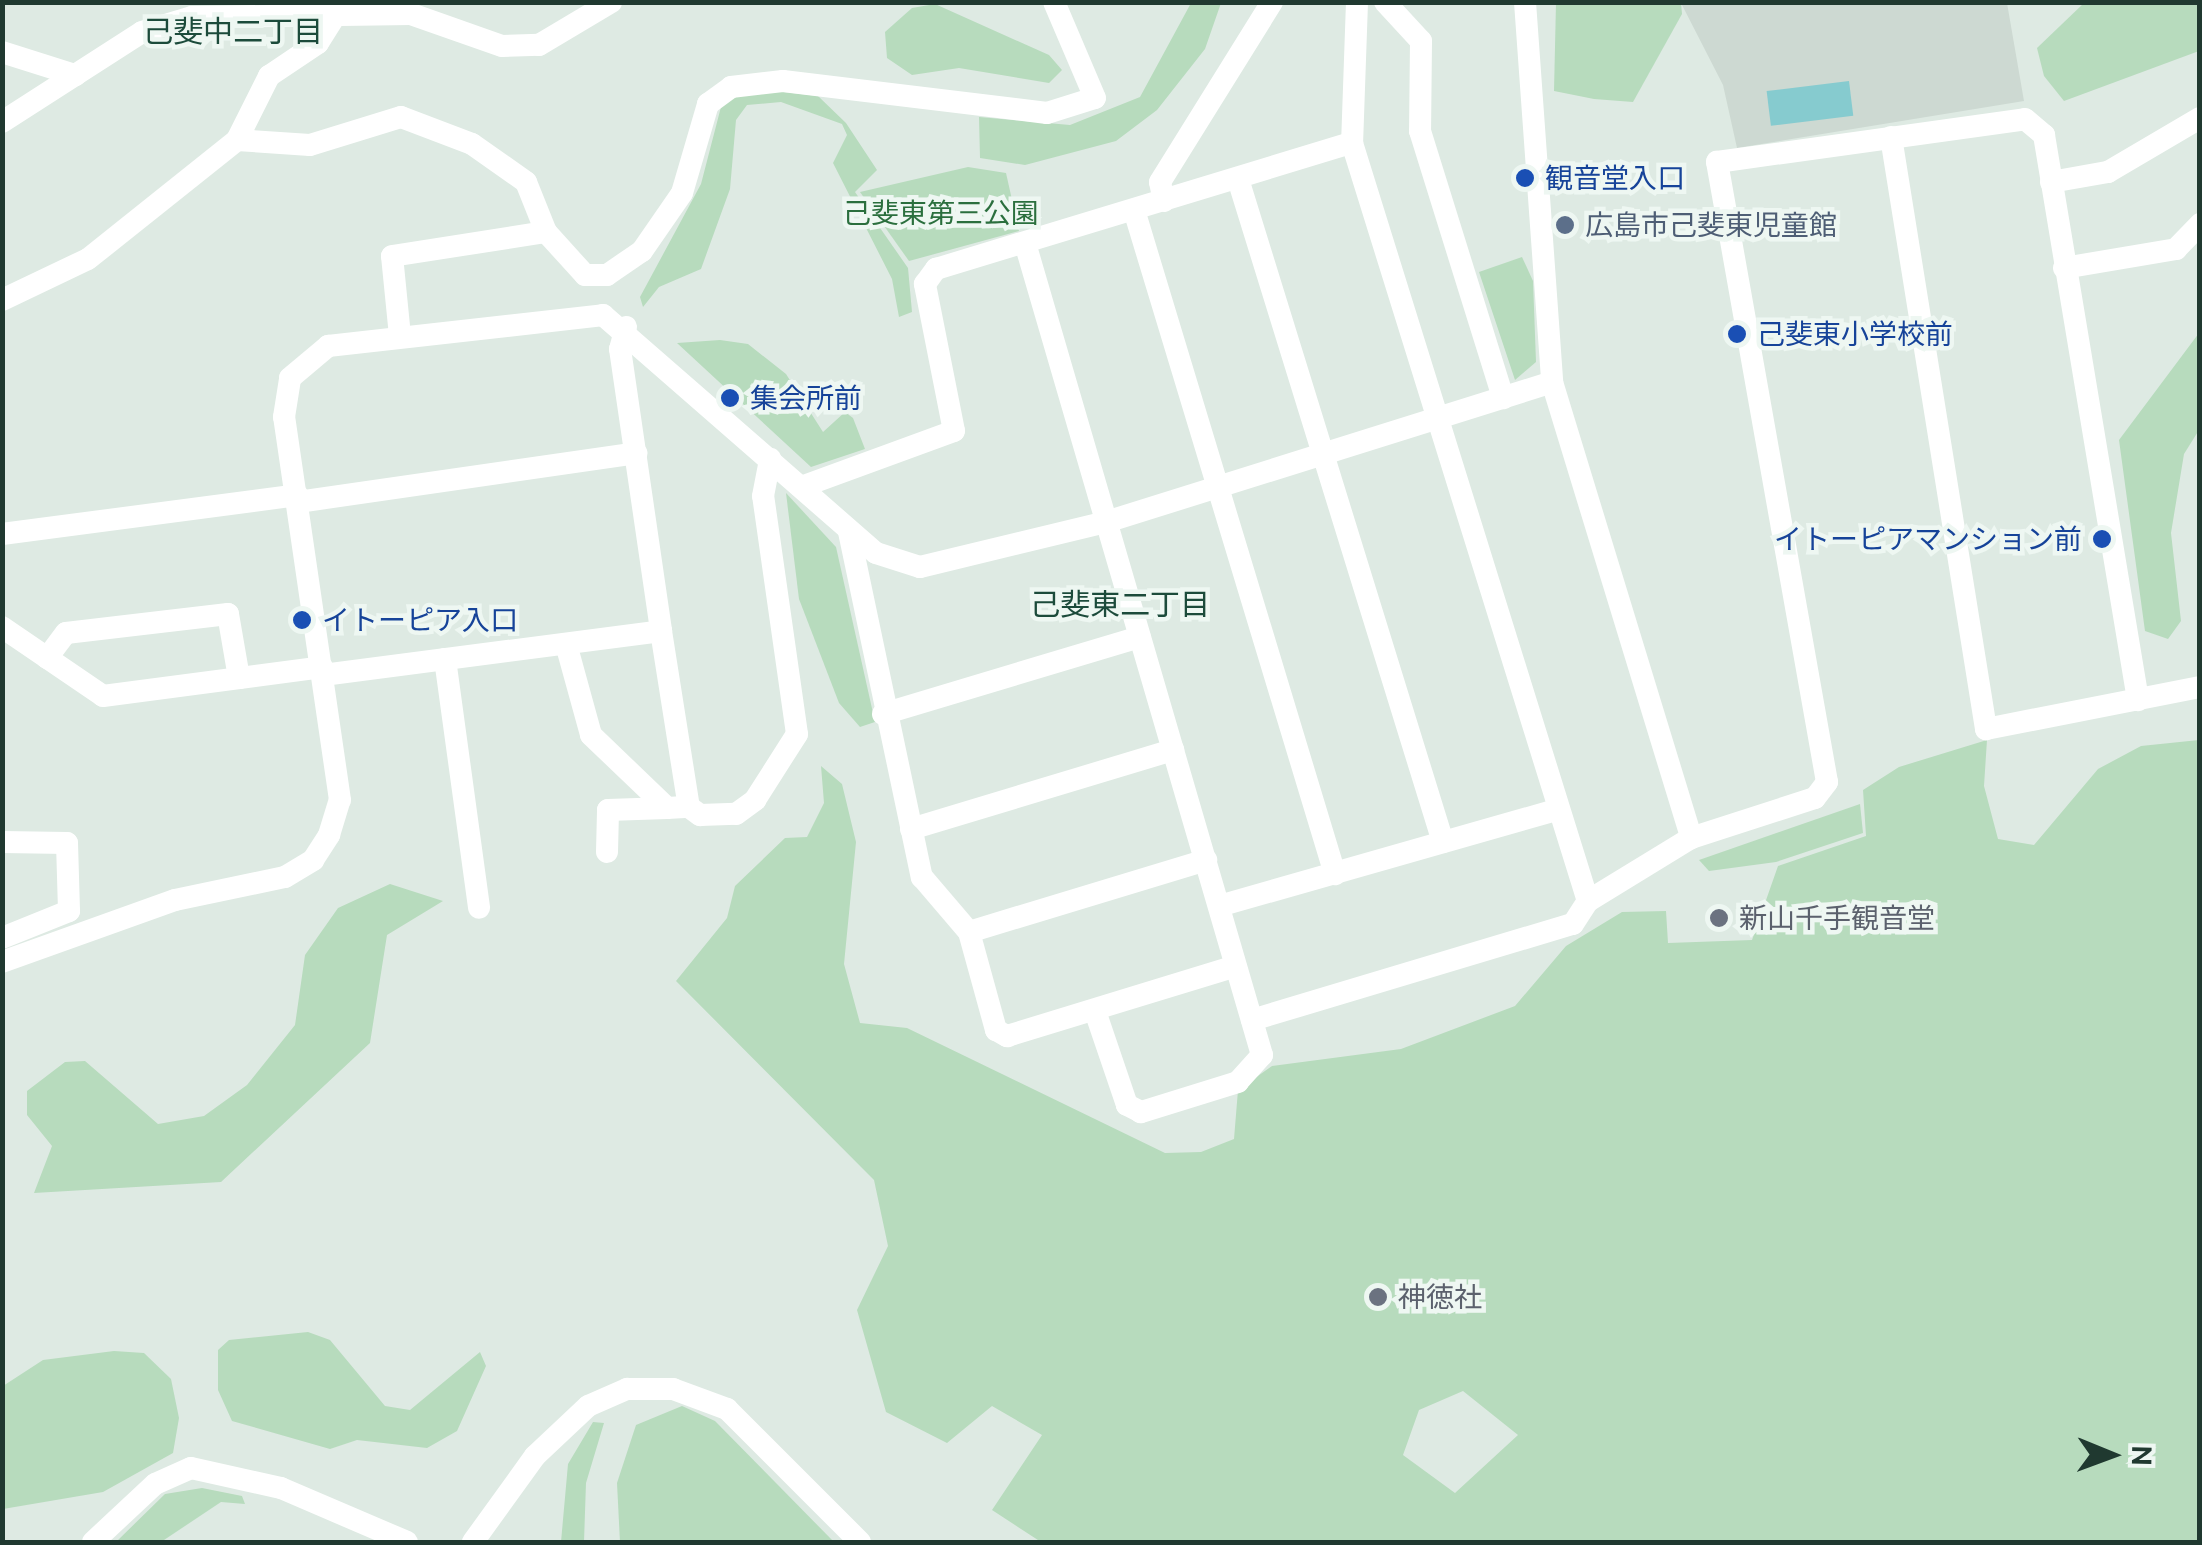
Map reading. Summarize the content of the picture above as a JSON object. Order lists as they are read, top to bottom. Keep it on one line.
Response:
{"districts":["己斐中二丁目","己斐東二丁目"],"parks":["己斐東第三公園"],"places":["観音堂入口","広島市己斐東児童館","己斐東小学校前","集会所前","イトーピアマンション前","イトーピア入口","新山千手観音堂","神徳社"],"north":"right"}
